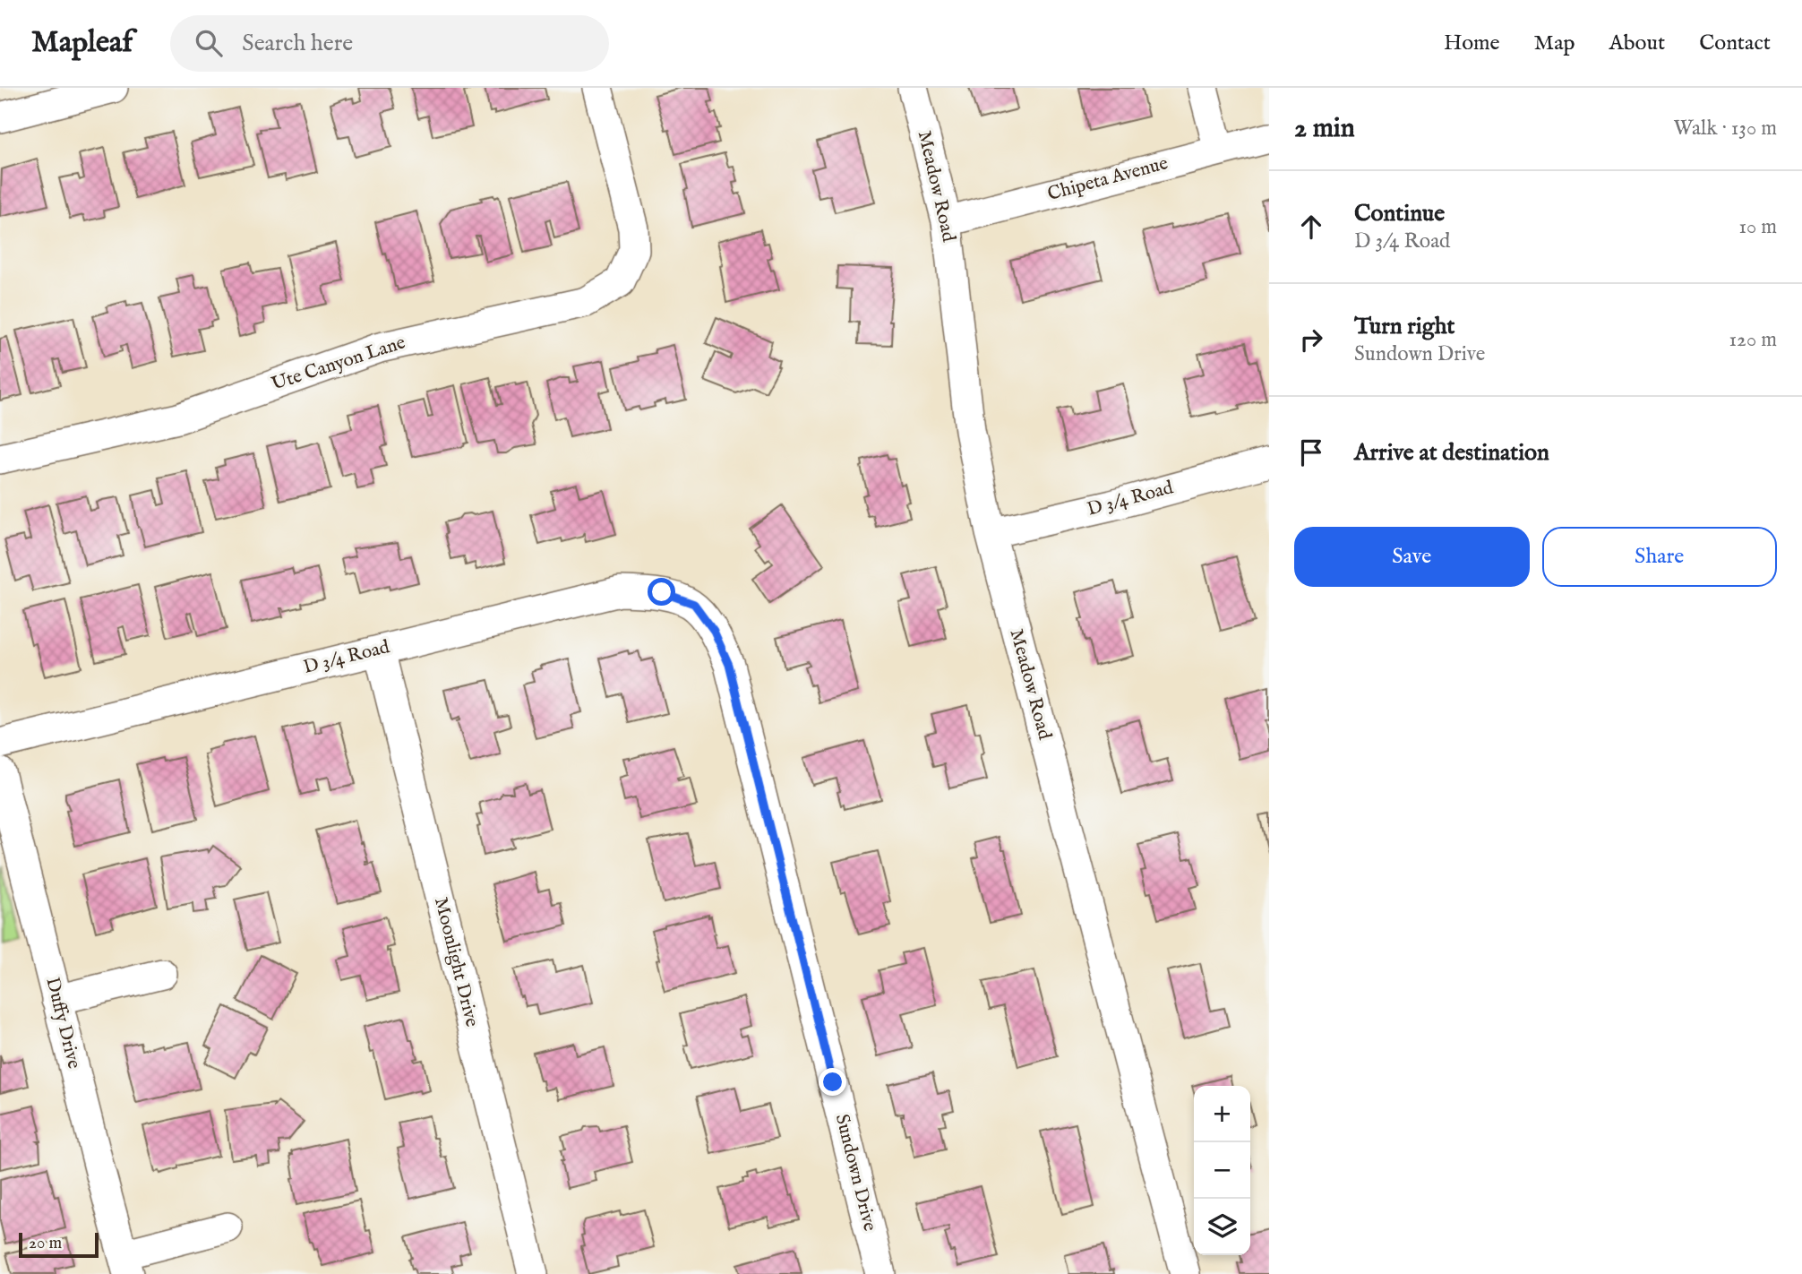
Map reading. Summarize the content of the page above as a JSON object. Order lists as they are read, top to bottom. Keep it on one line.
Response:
{"streets":{"street":["Chipeta Avenue","Meadow Road","Ute Canyon Lane","D 3/4 Road","Moonlight Drive","Duffy Drive","Sundown Drive"]},"crossings":[["Chipeta Avenue","Meadow Road"],["Meadow Road","D 3/4 Road"],["D 3/4 Road","Moonlight Drive"],["D 3/4 Road","Sundown Drive"]],"scale_bar":"20 m","page":{"header":"Mapleaf","search":"Search here","nav":["Home","Map","About","Contact"],"heading":["2 min","Walk · 130 m"],"list":[["Continue","D 3/4 Road","10 m"],["Turn right","Sundown Drive","120 m"],"Arrive at destination"],"buttons":["Save","Share"],"map_buttons":["+","−"],"scale":"20 m"}}
